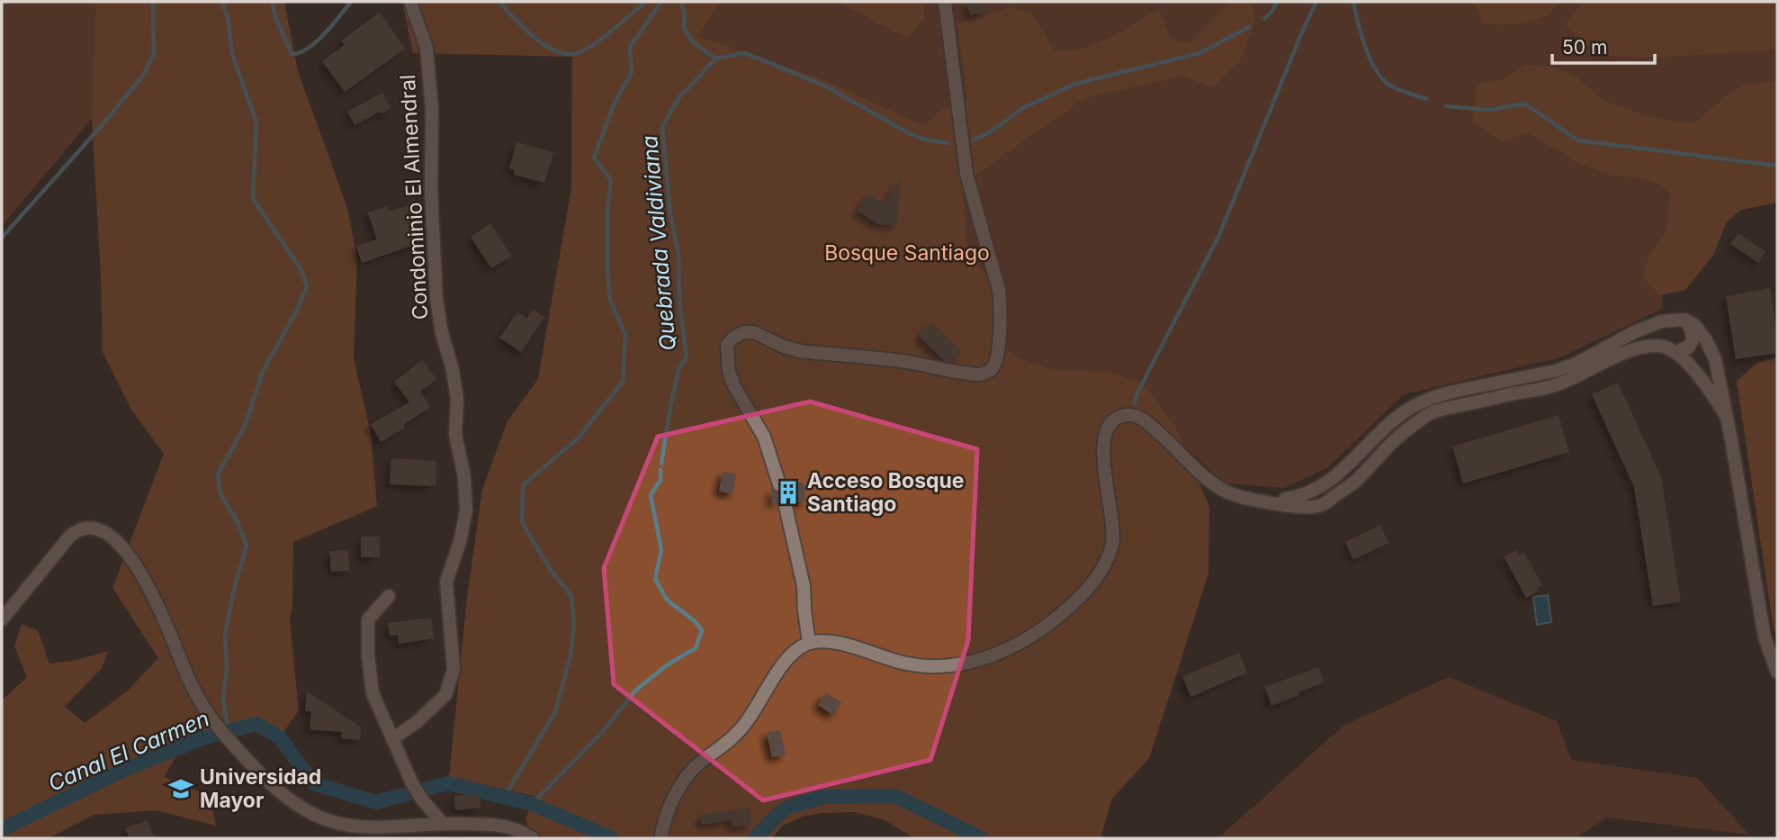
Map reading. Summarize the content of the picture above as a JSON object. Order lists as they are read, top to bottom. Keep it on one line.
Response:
{"streets":{"street":["Condominio El Almendral"]},"water":["Quebrada Valdiviana","Canal El Carmen"],"parks":["Bosque Santiago"],"places":{"building":["Acceso Bosque Santiago"],"school or university":["Universidad Mayor"]},"scale_bar":"50 m"}
